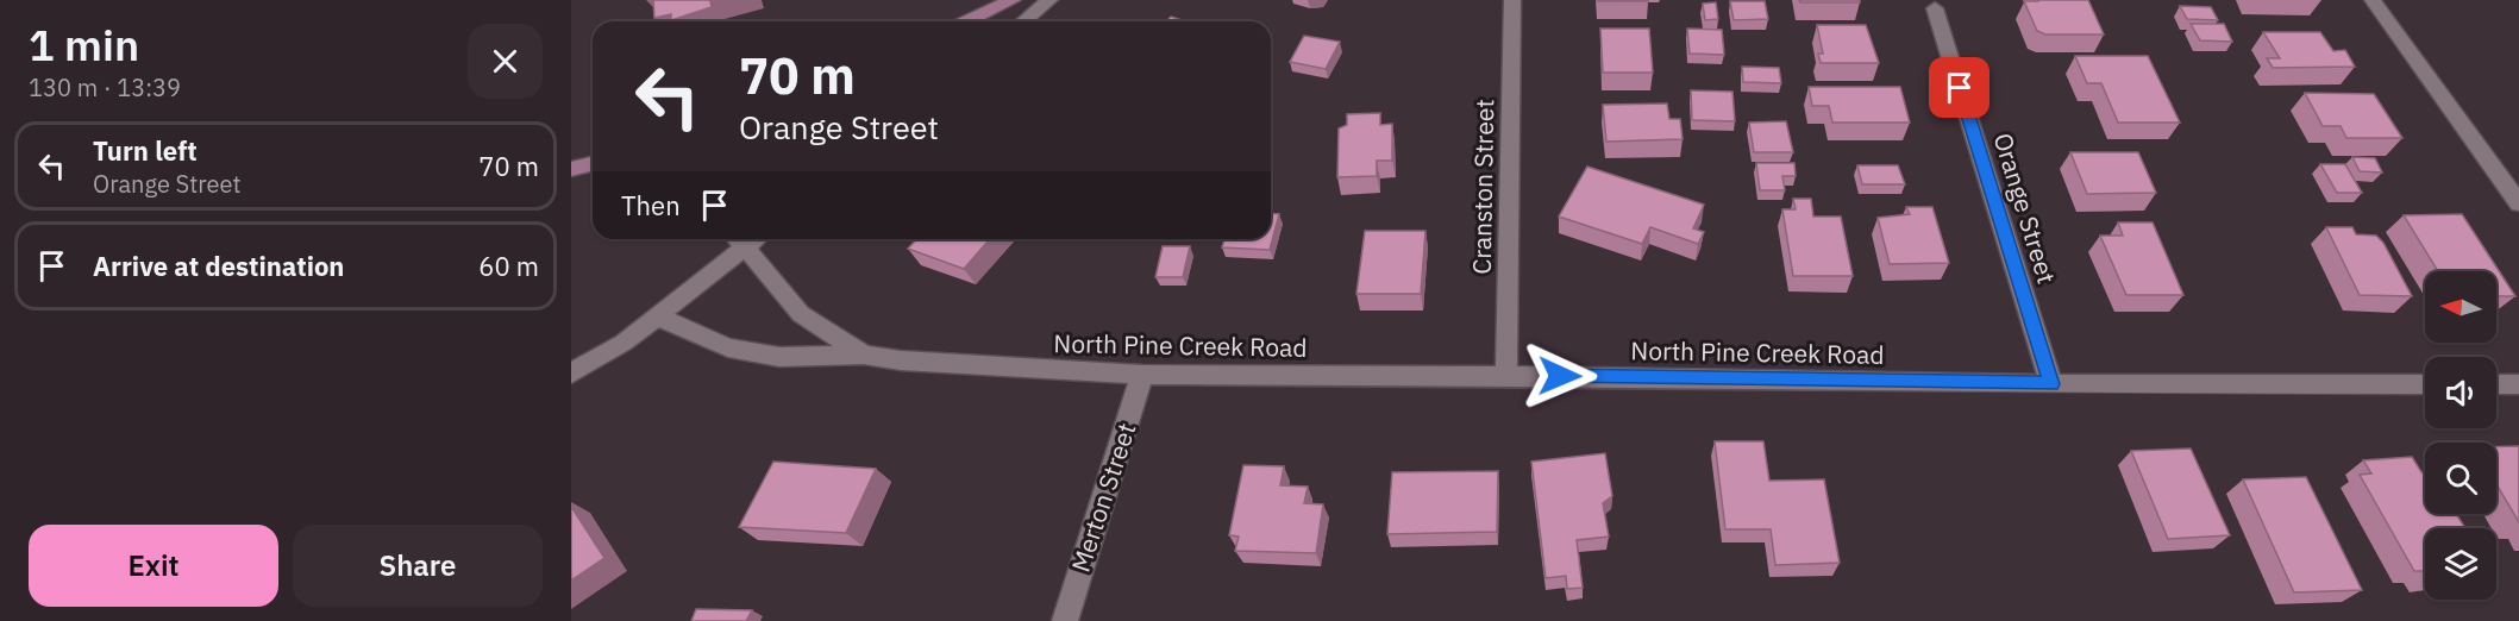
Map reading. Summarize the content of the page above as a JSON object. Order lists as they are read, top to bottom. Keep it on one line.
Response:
{"streets":{"street":["Cranston Street","Orange Street","North Pine Creek Road","Merton Street"]},"crossings":[["Cranston Street","North Pine Creek Road"],["Orange Street","North Pine Creek Road"],["North Pine Creek Road","Merton Street"]],"north":"left","page":{"heading":["1 min","130 m · 13:39"],"turn":["70 m","Orange Street"],"list":[{"name":"Turn left","note":"Orange Street","value":"70 m"},{"name":"Arrive at destination","value":"60 m"}],"then":"Then","buttons":["Exit","Share"]}}
